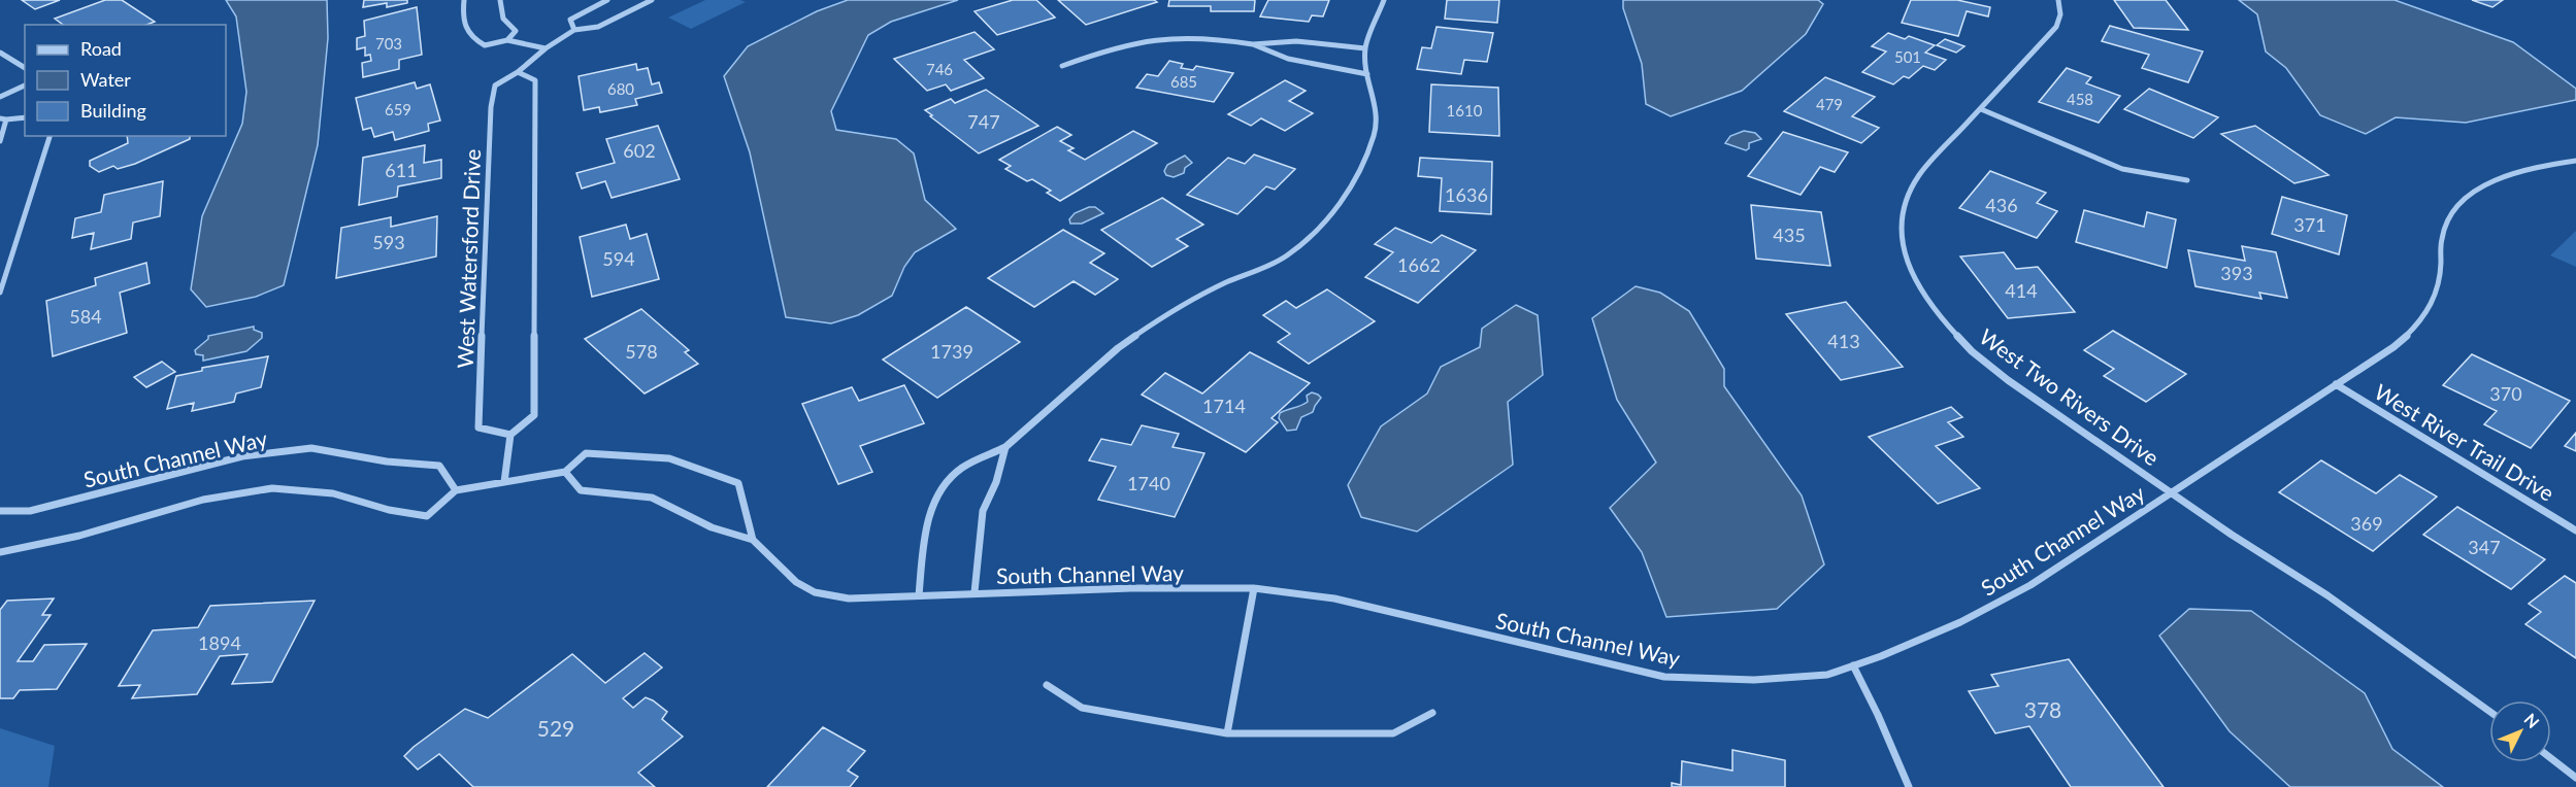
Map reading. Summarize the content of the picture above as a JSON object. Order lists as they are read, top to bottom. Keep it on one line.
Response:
{"streets":{"street":["West Watersford Drive","West Two Rivers Drive","West River Trail Drive","South Channel Way"]},"crossings":[["West Two Rivers Drive","South Channel Way"],["West River Trail Drive","South Channel Way"]],"house_numbers":["703","501","746","685","680","458","479","659","1610","747","602","611","1636","436","371","435","593","594","1662","393","414","584","413","578","1739","370","1714","1740","369","347","1894","378","529"],"legend":["Road","Water","Building"],"north":"top right"}
